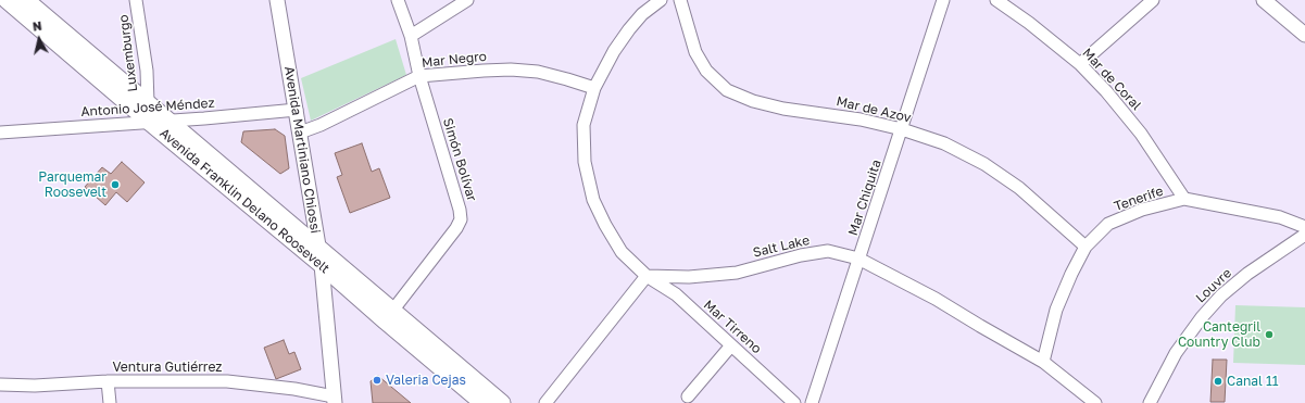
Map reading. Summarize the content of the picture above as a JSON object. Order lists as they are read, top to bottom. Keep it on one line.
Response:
{"streets":{"main road":["Avenida Franklin Delano Roosevelt"],"street":["Luxemburgo","Mar Negro","Mar de Coral","Antonio José Méndez","Mar de Azov","Avenida Martiniano Chiossi","Simón Bolívar","Mar Chiquita","Tenerife","Salt Lake","Louvre","Mar Tirreno","Ventura Gutiérrez"]},"crossings":[["Luxemburgo","Avenida Franklin Delano Roosevelt"],["Mar Negro","Avenida Martiniano Chiossi"],["Mar Negro","Simón Bolívar"],["Mar de Coral","Tenerife"],["Antonio José Méndez","Avenida Martiniano Chiossi"],["Antonio José Méndez","Avenida Franklin Delano Roosevelt"],["Mar de Azov","Mar Chiquita"],["Mar de Azov","Tenerife"],["Avenida Martiniano Chiossi","Avenida Franklin Delano Roosevelt"],["Avenida Martiniano Chiossi","Ventura Gutiérrez"],["Simón Bolívar","Avenida Franklin Delano Roosevelt"],["Mar Chiquita","Salt Lake"],["Tenerife","Salt Lake"],["Salt Lake","Mar Tirreno"]],"places":["Parquemar Roosevelt","Cantegril Country Club","Valeria Cejas","Canal 11"],"north":"top"}
